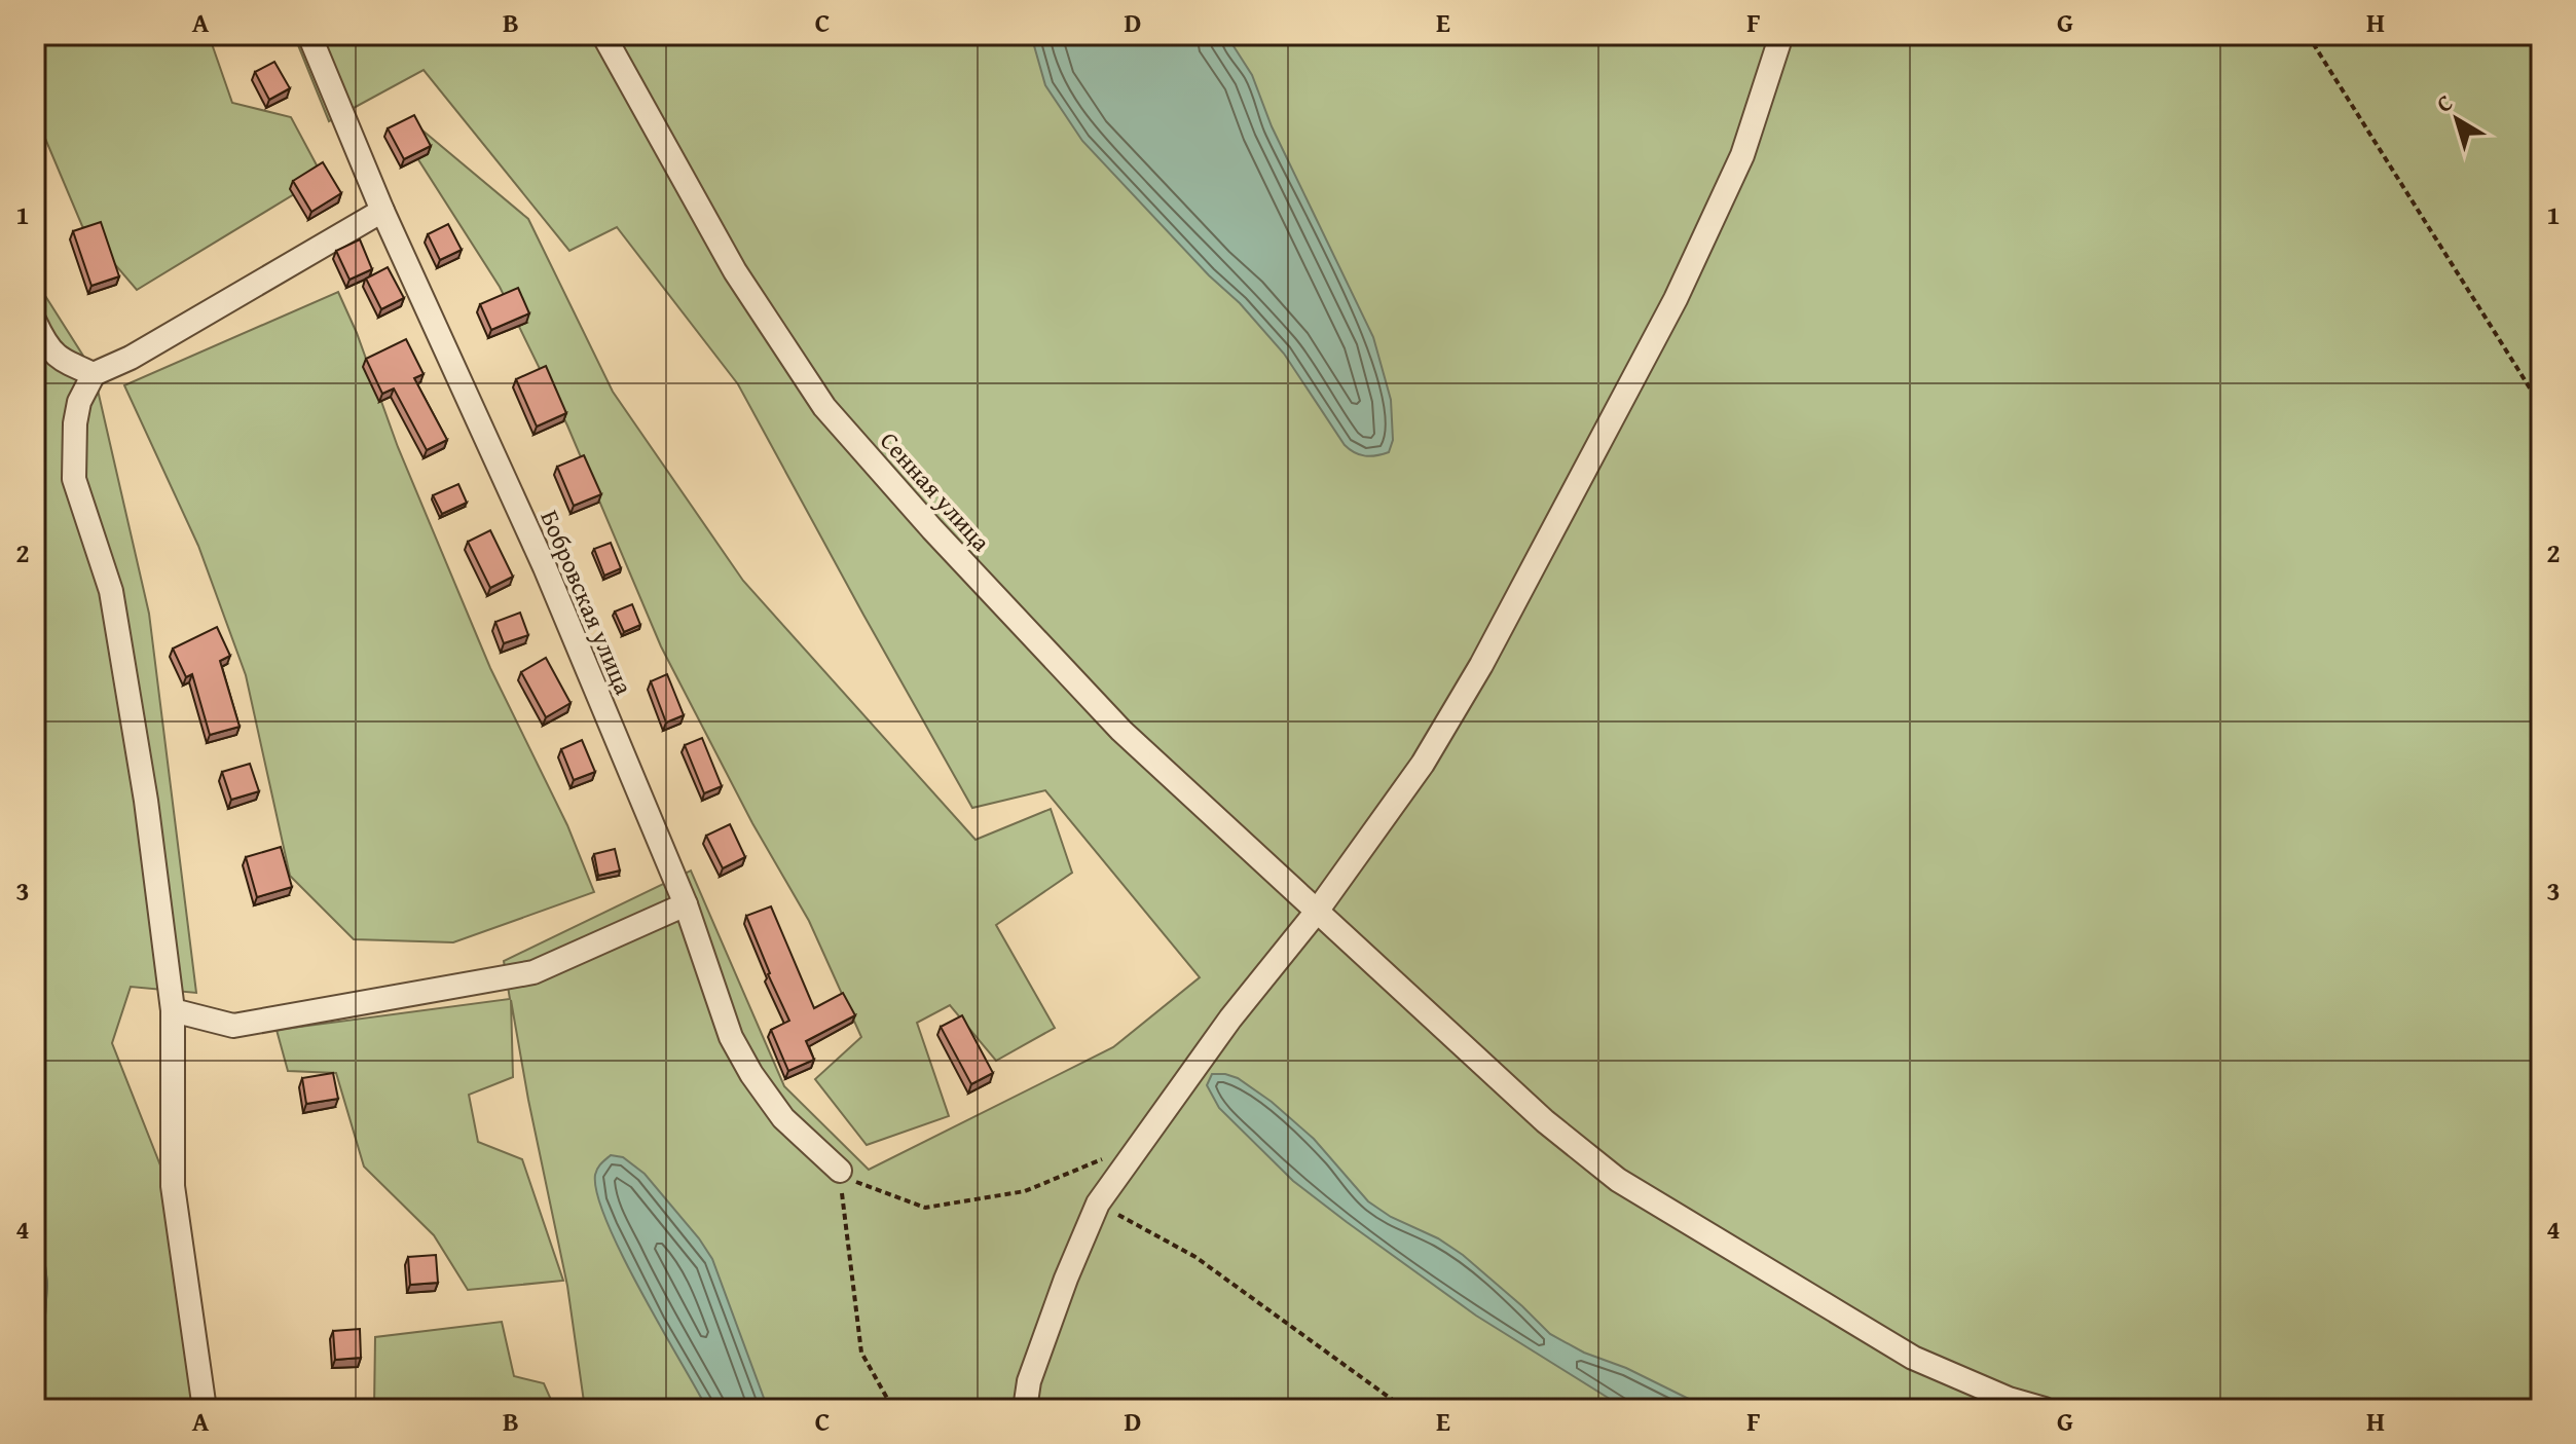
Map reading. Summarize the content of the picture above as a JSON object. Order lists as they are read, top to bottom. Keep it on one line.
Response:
{"streets":{"street":["Сенная улица","Бобровская улица"]},"north":"top left","grid":{"columns":["A","B","C","D","E","F","G","H"],"rows":["1","2","3","4"]}}
